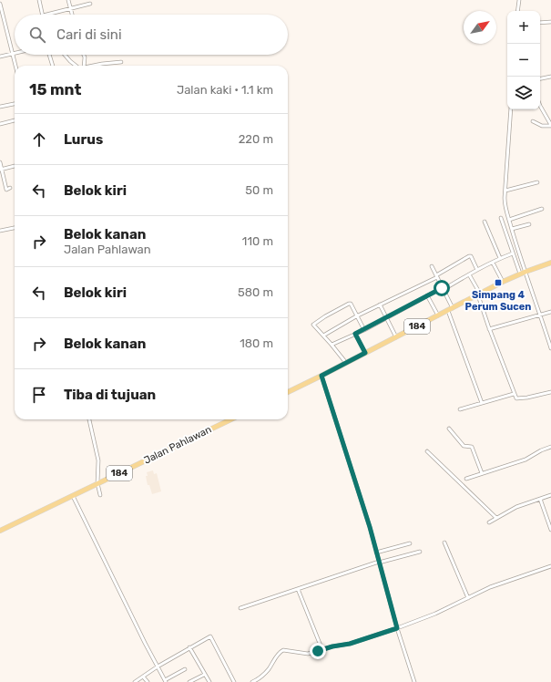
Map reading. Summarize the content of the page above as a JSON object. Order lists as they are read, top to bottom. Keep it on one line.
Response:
{"streets":{"main road":["184","Jalan Pahlawan"]},"places":{"transit":["Simpang 4 Perum Sucen"]},"north":"top right","page":{"map_buttons":["+","−"],"search":"Cari di sini","heading":["15 mnt","Jalan kaki · 1.1 km"],"list":[["Lurus","220 m"],["Belok kiri","50 m"],["Belok kanan","Jalan Pahlawan","110 m"],["Belok kiri","580 m"],["Belok kanan","180 m"],"Tiba di tujuan"]}}
